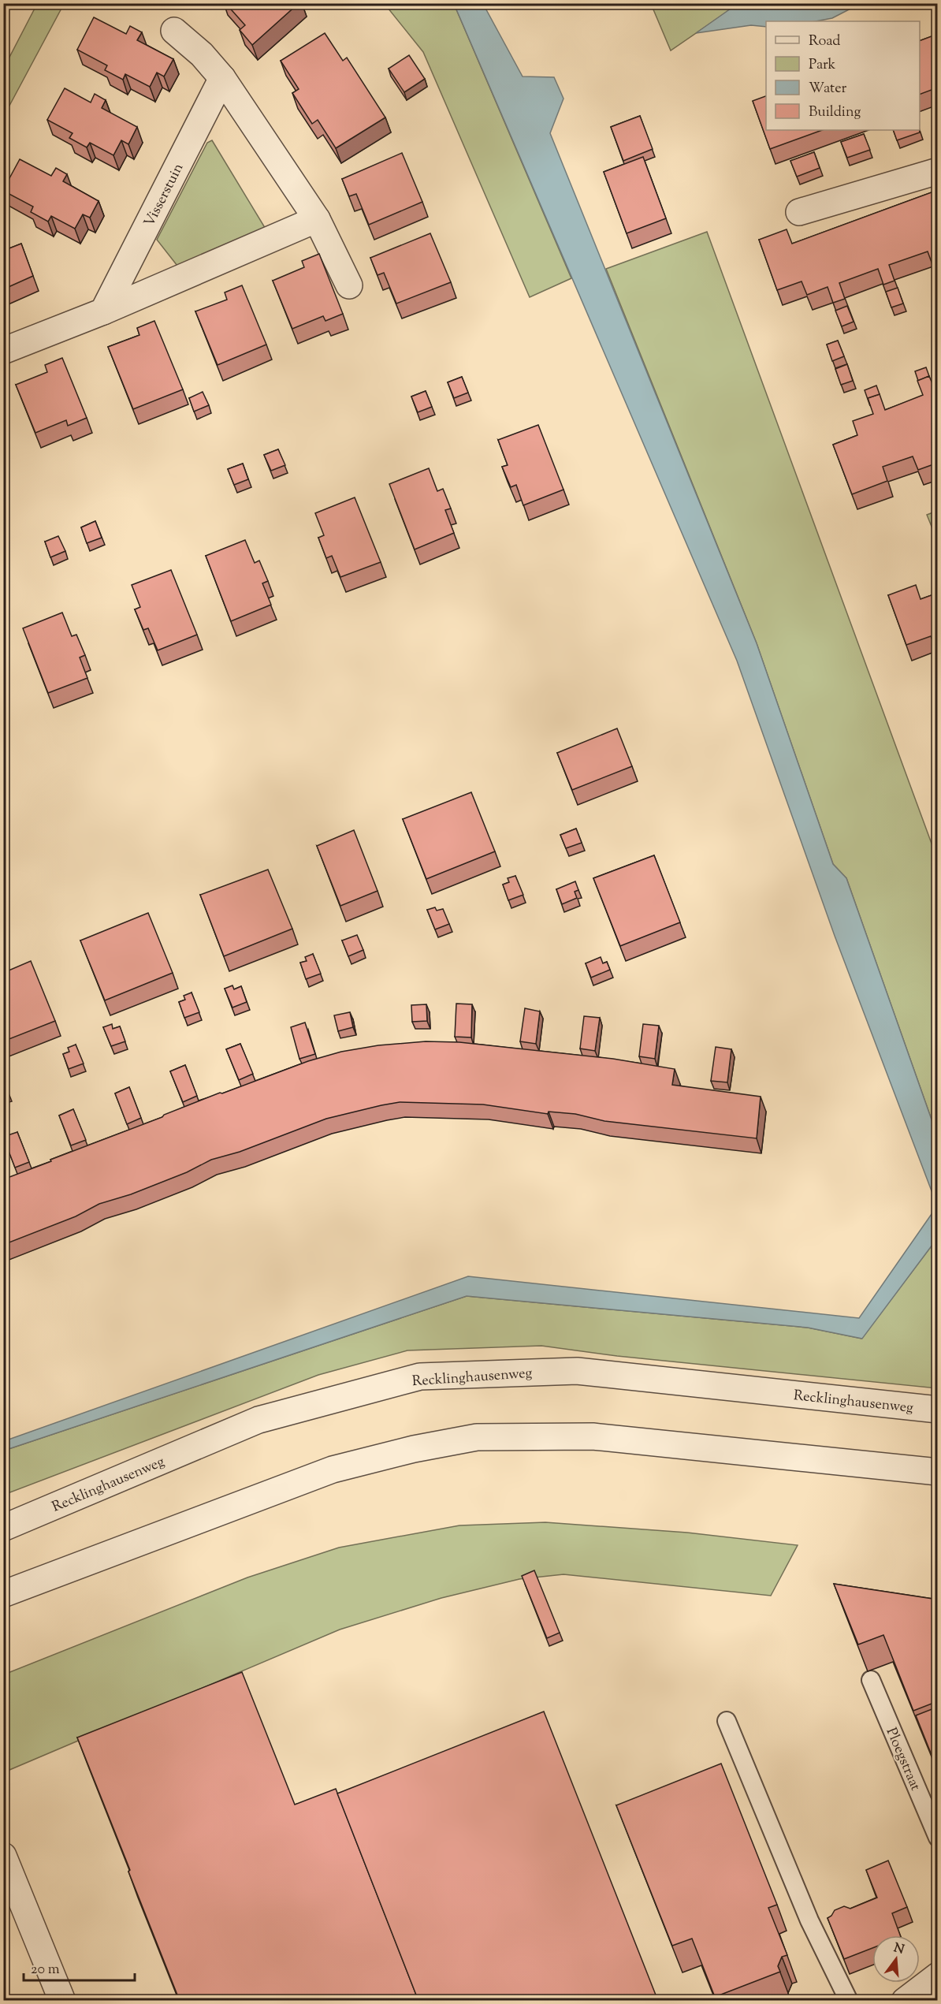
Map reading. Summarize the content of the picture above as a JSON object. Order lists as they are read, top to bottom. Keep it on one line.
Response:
{"streets":{"street":["Visserstuin","Recklinghausenweg"],"lane":["Ploegstraat"]},"legend":["Road","Park","Water","Building"],"scale_bar":"20 m","north":"top"}
